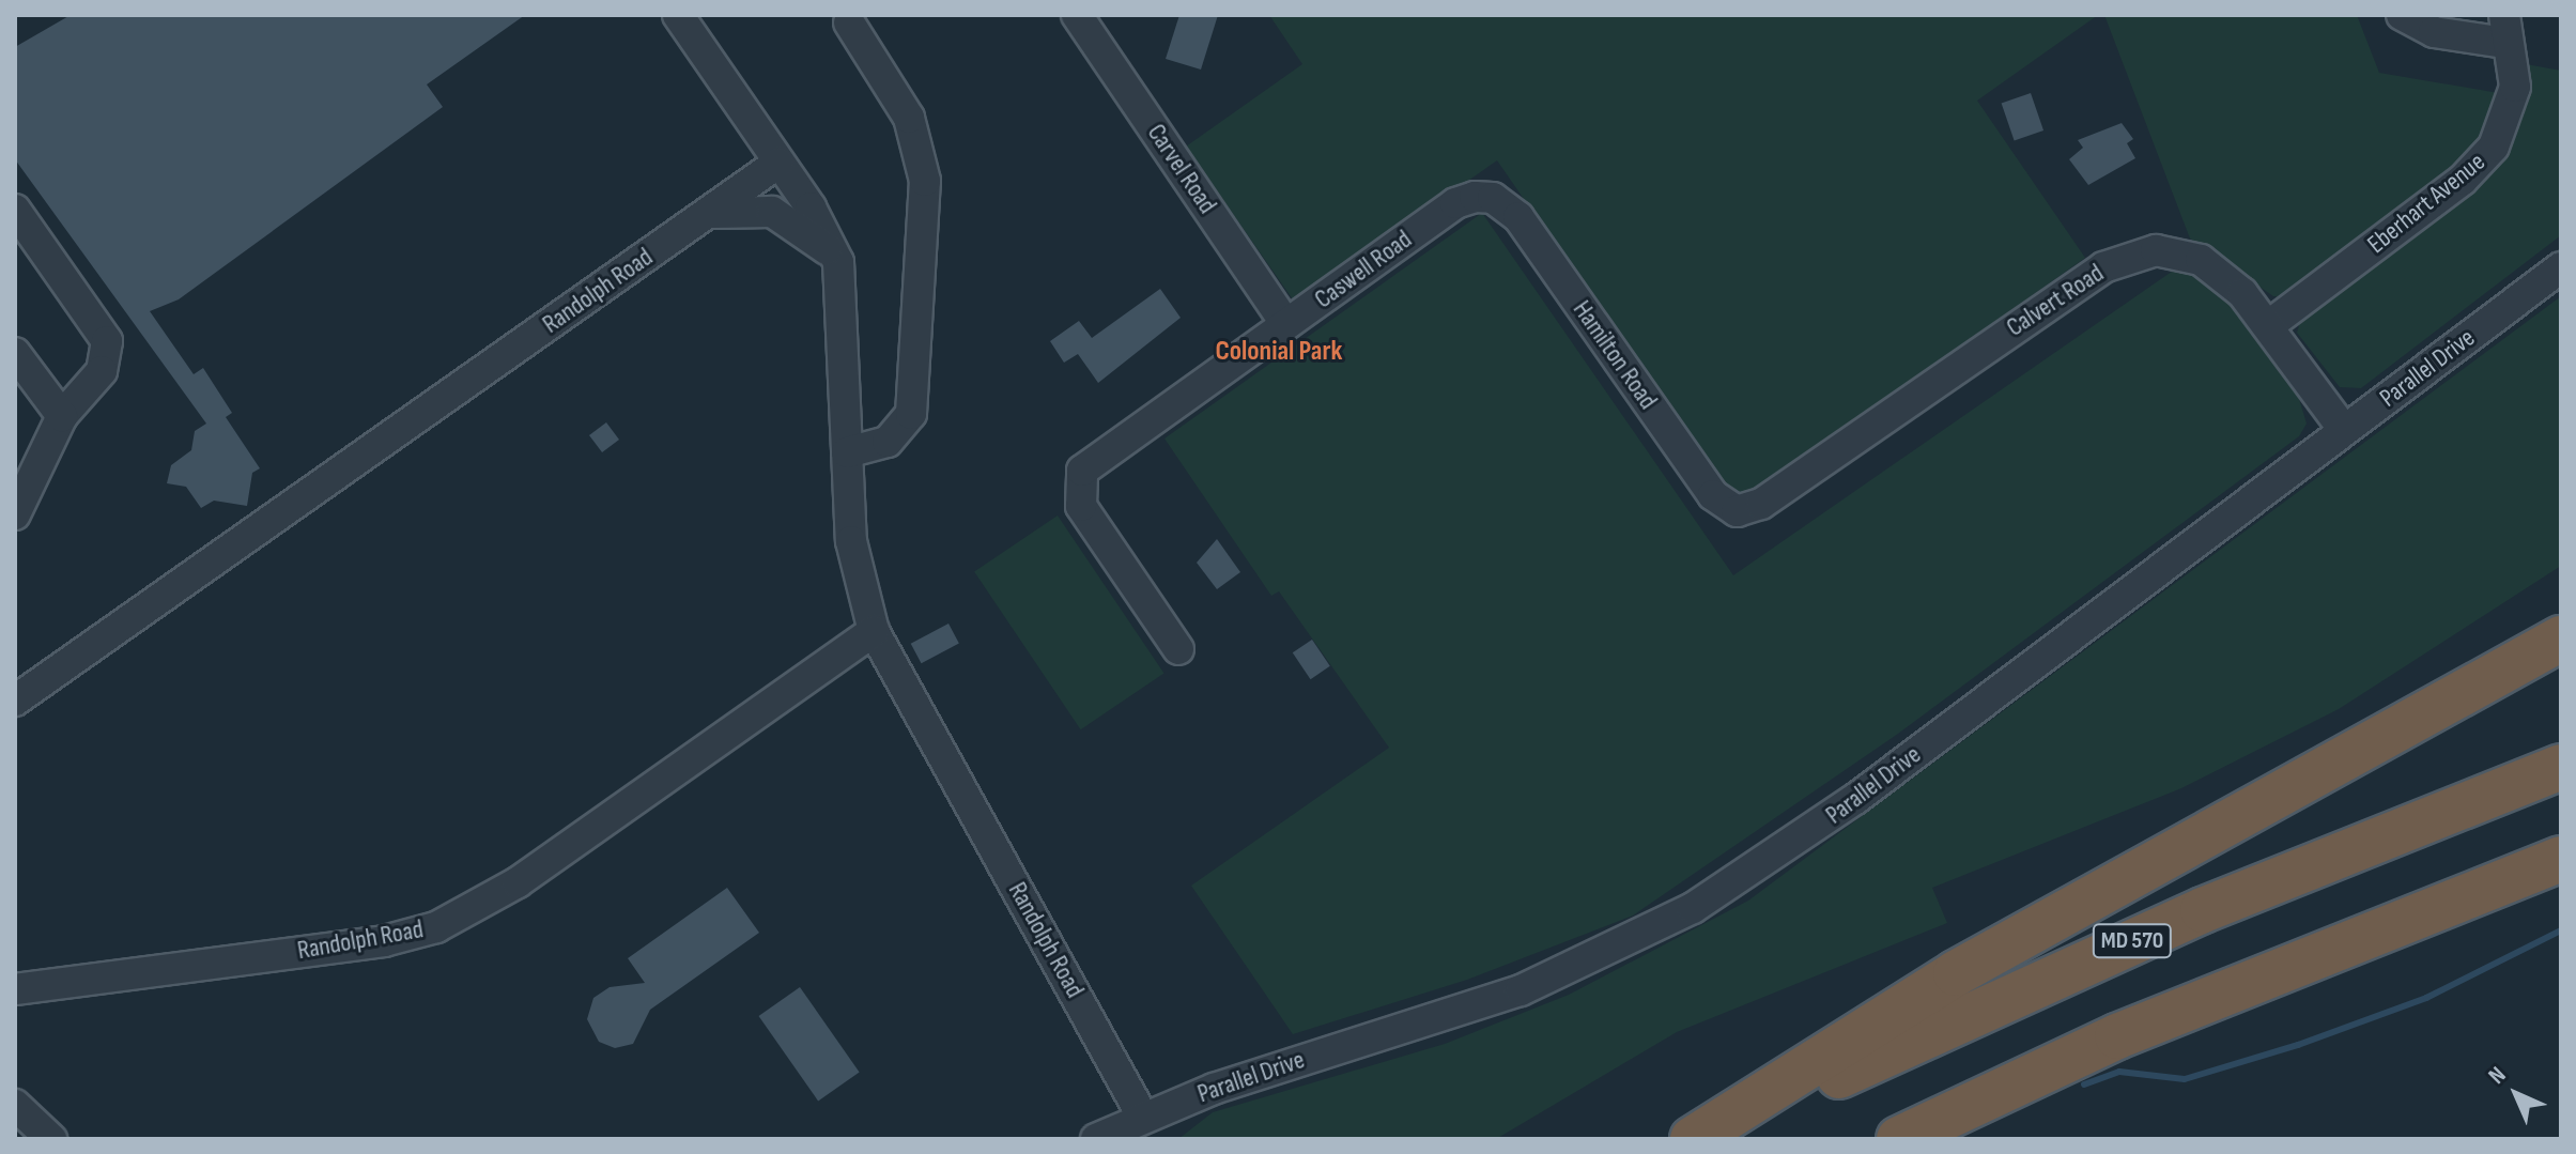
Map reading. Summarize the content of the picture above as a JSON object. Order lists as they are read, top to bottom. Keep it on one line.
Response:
{"streets":{"highway":["MD 570"],"street":["Carvel Road","Eberhart Avenue","Caswell Road","Randolph Road","Calvert Road","Hamilton Road","Parallel Drive"]},"crossings":[["Carvel Road","Caswell Road"],["Eberhart Avenue","Calvert Road"],["Caswell Road","Hamilton Road"],["Randolph Road","Parallel Drive"],["Calvert Road","Hamilton Road"],["Calvert Road","Parallel Drive"]],"districts":["Colonial Park"],"north":"top left"}
